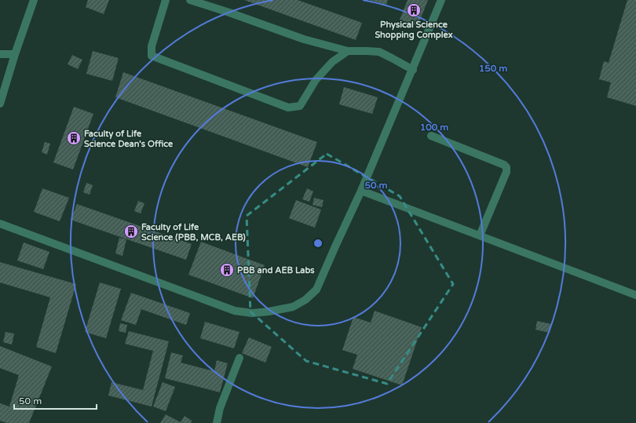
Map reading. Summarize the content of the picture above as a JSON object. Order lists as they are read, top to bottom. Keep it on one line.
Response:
{"places":{"building":["Physical Science Shopping Complex","Faculty of Life Science Dean's Office","Faculty of Life Science (PBB, MCB, AEB)","PBB and AEB Labs"]},"scale_bar":"50 m","rings":["150 m","100 m","50 m"]}
